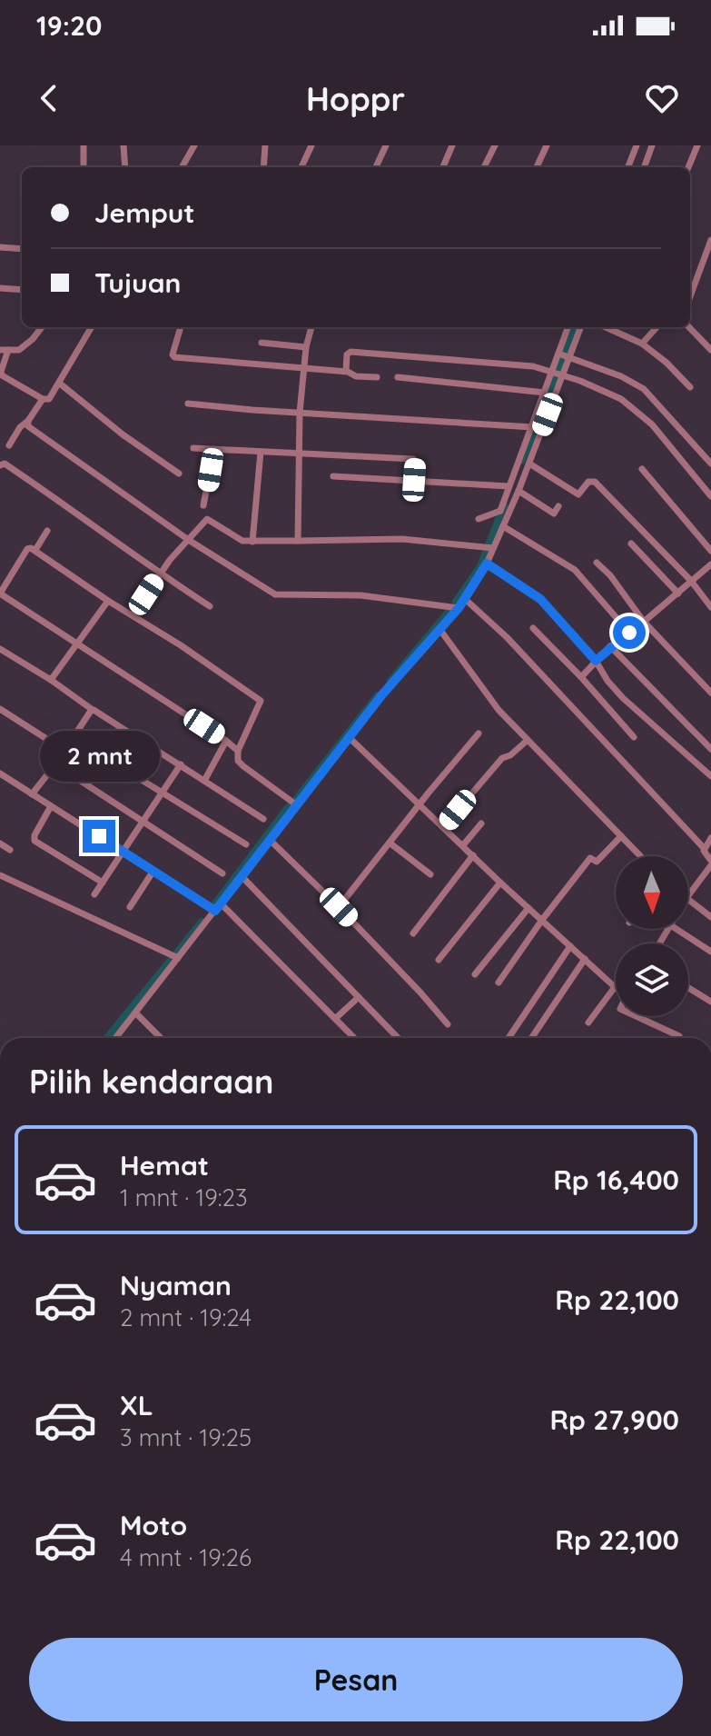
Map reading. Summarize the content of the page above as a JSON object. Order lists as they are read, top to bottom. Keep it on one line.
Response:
{"north":"bottom","page":{"status":"19:20","header":"Hoppr","banner":["Jemput","Tujuan"],"bubble":"2 mnt","heading":"Pilih kendaraan","list":[{"name":"Hemat","note":"1 mnt · 19:23","value":"Rp 16,400"},{"name":"Nyaman","note":"2 mnt · 19:24","value":"Rp 22,100"},{"name":"XL","note":"3 mnt · 19:25","value":"Rp 27,900"},{"name":"Moto","note":"4 mnt · 19:26","value":"Rp 22,100"}],"buttons":"Pesan"}}
